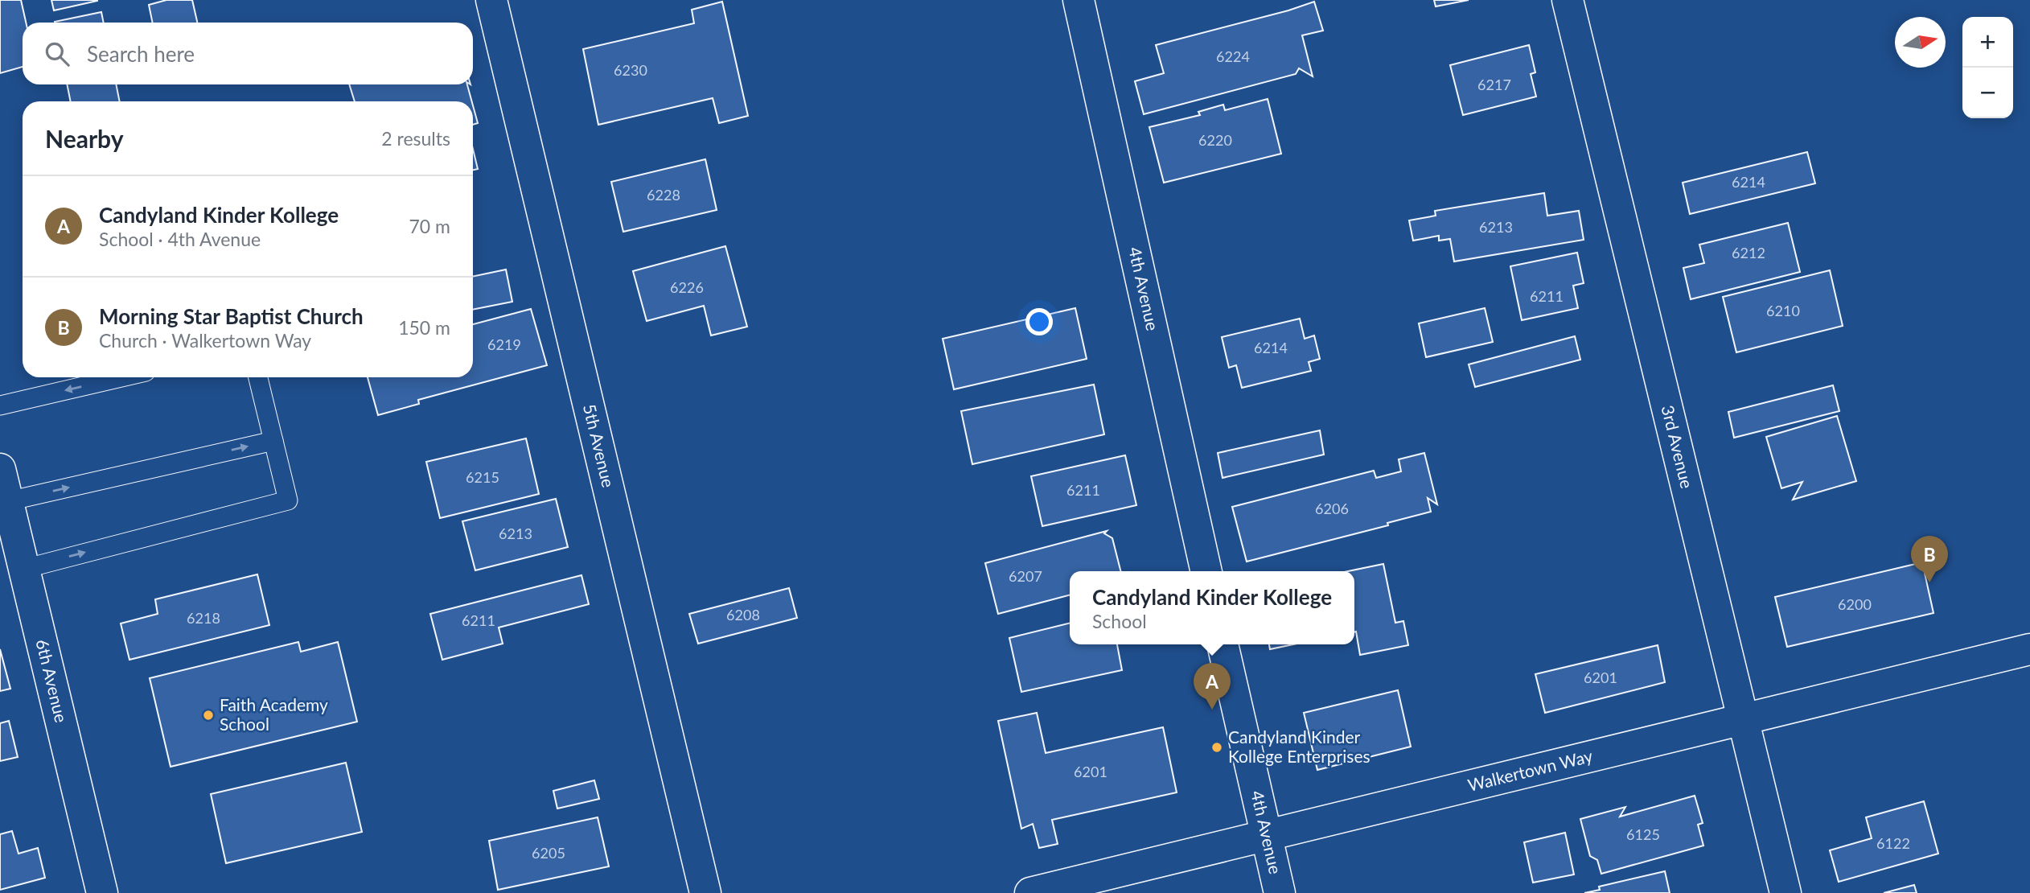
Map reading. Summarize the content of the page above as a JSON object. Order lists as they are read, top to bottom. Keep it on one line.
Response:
{"streets":{"street":["4th Avenue","5th Avenue","3rd Avenue","6th Avenue","Walkertown Way"]},"crossings":[["4th Avenue","Walkertown Way"],["3rd Avenue","Walkertown Way"]],"places":["Faith Academy School","Candyland Kinder Kollege Enterprises"],"house_numbers":["6224","6230","6217","6220","6214","6228","6213","6212","6226","6211","6210","6219","6214","6215","6211","6206","6213","6207","6200","6208","6218","6211","6201","6201","6125","6122","6205"],"north":"right","page":{"map_buttons":["+","−"],"search":"Search here","heading":["Nearby","2 results"],"list":[{"mark":"A","name":"Candyland Kinder Kollege","note":"School · 4th Avenue","value":"70 m"},{"mark":"B","name":"Morning Star Baptist Church","note":"Church · Walkertown Way","value":"150 m"}],"pins":["B","A"],"popup":["Candyland Kinder Kollege","School"]}}
